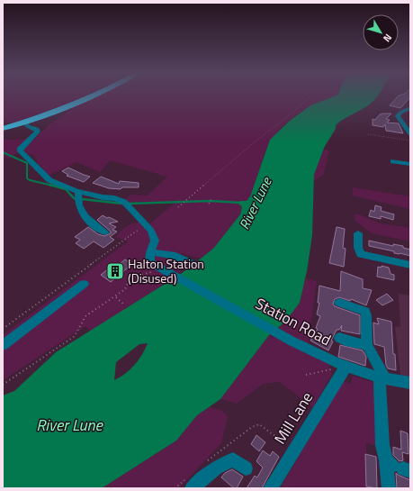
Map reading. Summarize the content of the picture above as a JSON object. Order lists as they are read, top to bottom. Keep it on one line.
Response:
{"streets":{"street":["Station Road","Mill Lane"]},"crossings":[["Station Road","Mill Lane"]],"water":["River Lune"],"places":{"building":["Halton Station (Disused)"]},"north":"bottom right"}
